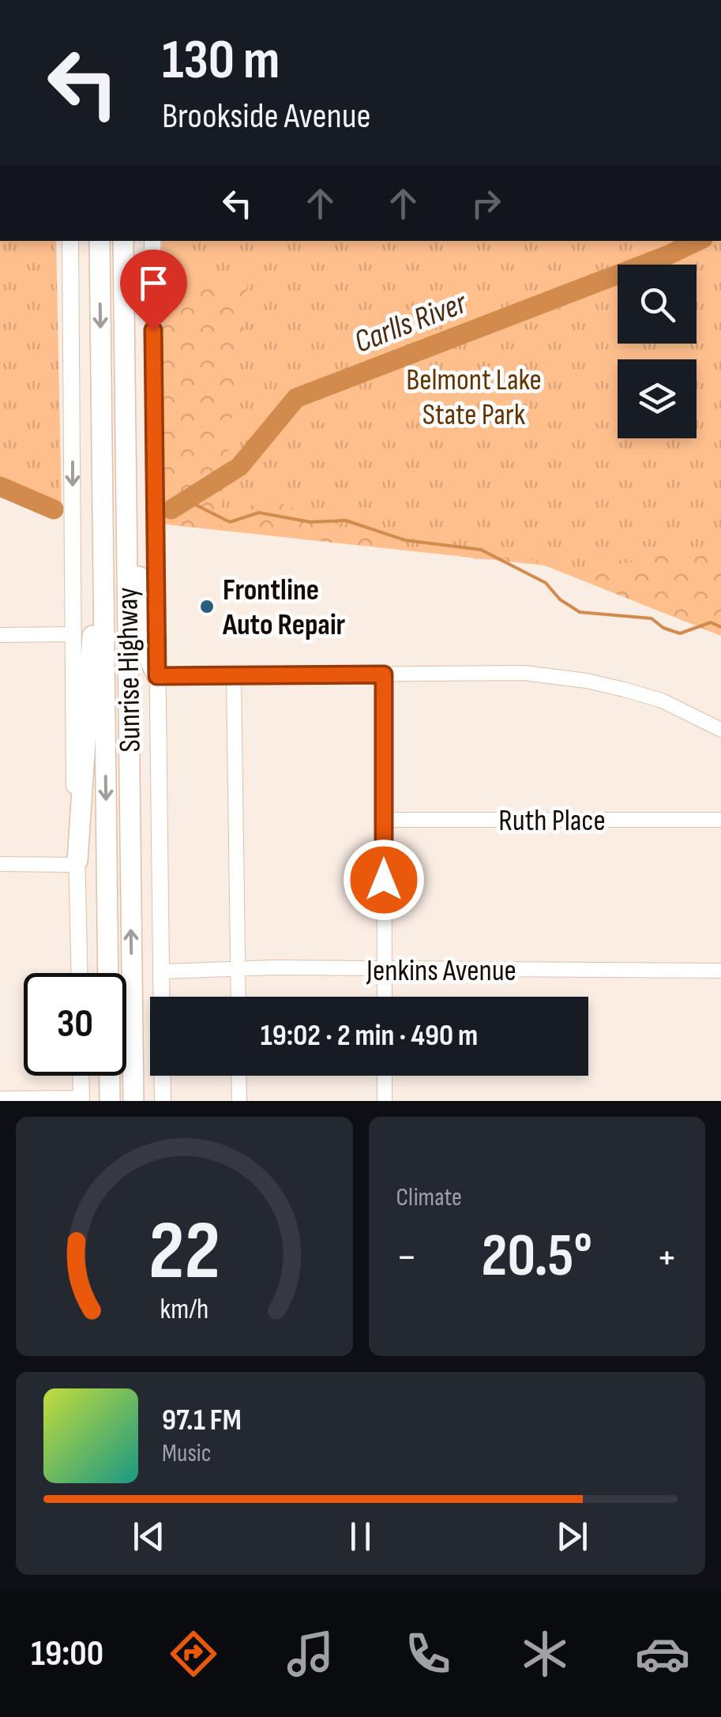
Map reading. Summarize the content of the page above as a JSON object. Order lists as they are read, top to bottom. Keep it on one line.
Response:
{"streets":{"highway":["Sunrise Highway"],"street":["Ruth Place","Jenkins Avenue"]},"crossings":[["Sunrise Highway","Jenkins Avenue"]],"water":["Carlls River"],"parks":["Belmont Lake State Park"],"places":["Frontline Auto Repair"],"page":{"turn":["130 m","Brookside Avenue"],"limit":"30","trip":"19:02 · 2 min · 490 m","tile":"Climate","heat":["−","20.5°","+"],"song":["97.1 FM","Music"],"tabs":"19:00","gauge":["22","km/h"]}}
